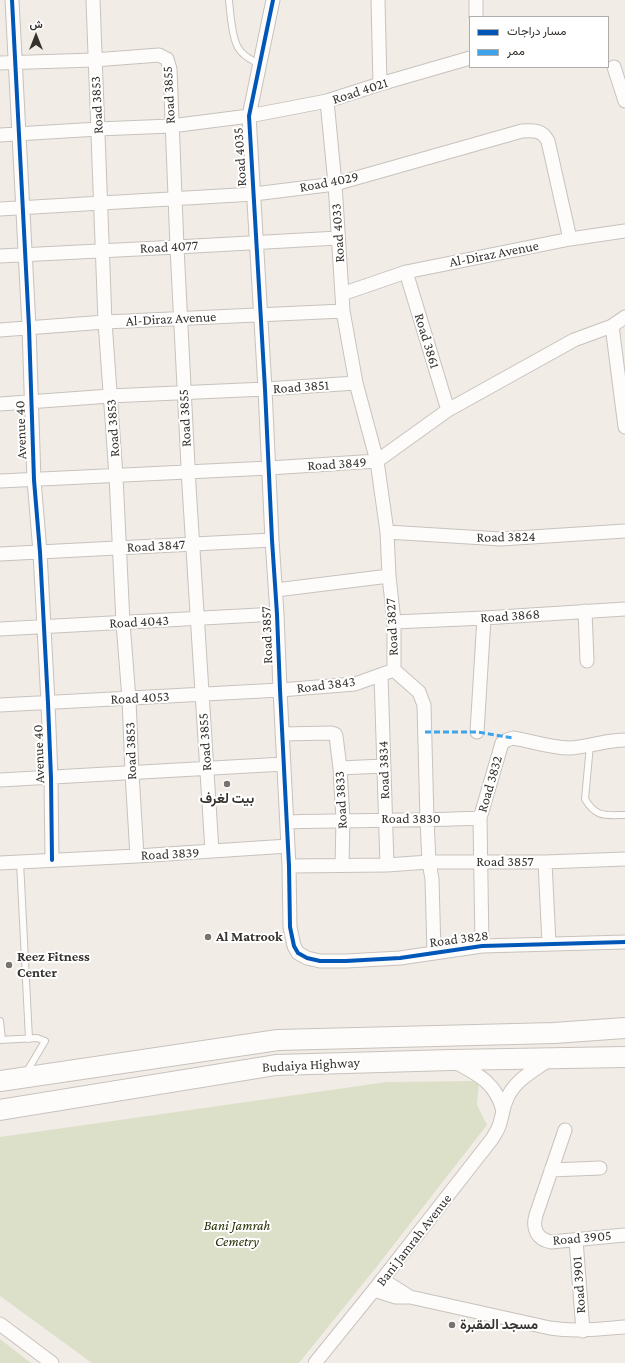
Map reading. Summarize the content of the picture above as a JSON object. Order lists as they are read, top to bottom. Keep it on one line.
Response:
{"streets":{"main road":["Budaiya Highway"],"street":["Road 4021","Road 3855","Road 3853","Road 4035","Road 4029","Road 4033","Road 4077","Al-Diraz Avenue","Road 3861","Road 3851","Avenue 40","Road 3849","Road 3824","Road 3847","Road 3868","Road 4043","Road 3827","Road 3857","Road 3843","Road 4053","Road 3834","Road 3832","Road 3833","Road 3830","Road 3839","Road 3828","Road 3905","Bani Jamrah Avenue","Road 3901"]},"crossings":[["Road 4021","Road 3855"],["Road 4021","Road 3853"],["Road 4021","Road 4035"],["Road 4021","Road 4033"],["Road 4021","Avenue 40"],["Road 3855","Road 3853"],["Road 3855","Road 4029"],["Road 3855","Road 4077"],["Road 3855","Al-Diraz Avenue"],["Road 3855","Road 3851"],["Road 3855","Road 3849"],["Road 3855","Road 3847"],["Road 3855","Road 4043"],["Road 3855","Road 4053"],["Road 3855","Road 3839"],["Road 3853","Road 4029"],["Road 3853","Road 4077"],["Road 3853","Al-Diraz Avenue"],["Road 3853","Road 3851"],["Road 3853","Road 3849"],["Road 3853","Road 3847"],["Road 3853","Road 4043"],["Road 3853","Road 4053"],["Road 3853","Road 3839"],["Road 4035","Road 4029"],["Road 4035","Road 4077"],["Road 4035","Al-Diraz Avenue"],["Road 4035","Road 3857"],["Road 4029","Road 4033"],["Road 4029","Al-Diraz Avenue"],["Road 4029","Avenue 40"],["Road 4033","Road 4077"],["Road 4033","Al-Diraz Avenue"],["Road 4033","Road 3827"],["Road 4077","Avenue 40"],["Al-Diraz Avenue","Road 3861"],["Al-Diraz Avenue","Avenue 40"],["Al-Diraz Avenue","Road 3827"],["Al-Diraz Avenue","Road 3857"],["Road 3861","Road 3849"],["Road 3851","Avenue 40"],["Road 3851","Road 3827"],["Road 3851","Road 3857"],["Avenue 40","Road 3849"],["Avenue 40","Road 3847"],["Avenue 40","Road 4043"],["Avenue 40","Road 4053"],["Avenue 40","Road 3839"],["Road 3849","Road 3827"],["Road 3849","Road 3857"],["Road 3824","Road 3827"],["Road 3847","Road 3857"],["Road 3868","Road 3827"],["Road 4043","Road 3857"],["Road 3827","Road 3857"],["Road 3827","Road 3843"],["Road 3827","Road 3830"],["Road 3827","Road 3828"],["Road 3857","Road 3843"],["Road 3857","Road 4053"],["Road 3857","Road 3834"],["Road 3857","Road 3832"],["Road 3857","Road 3833"],["Road 3857","Road 3830"],["Road 3857","Road 3839"],["Road 3857","Road 3828"],["Road 3843","Road 4053"],["Road 3843","Road 3834"],["Road 3834","Road 3830"],["Road 3832","Road 3830"],["Road 3832","Road 3828"],["Road 3833","Road 3830"],["Budaiya Highway","Bani Jamrah Avenue"],["Road 3905","Road 3901"]],"parks":["Bani Jamrah Cemetry"],"places":["بيت لغرف","Al Matrook","Reez Fitness Center","مسجد المقبرة"],"legend":["مسار دراجات","ممر"],"north":"top"}
